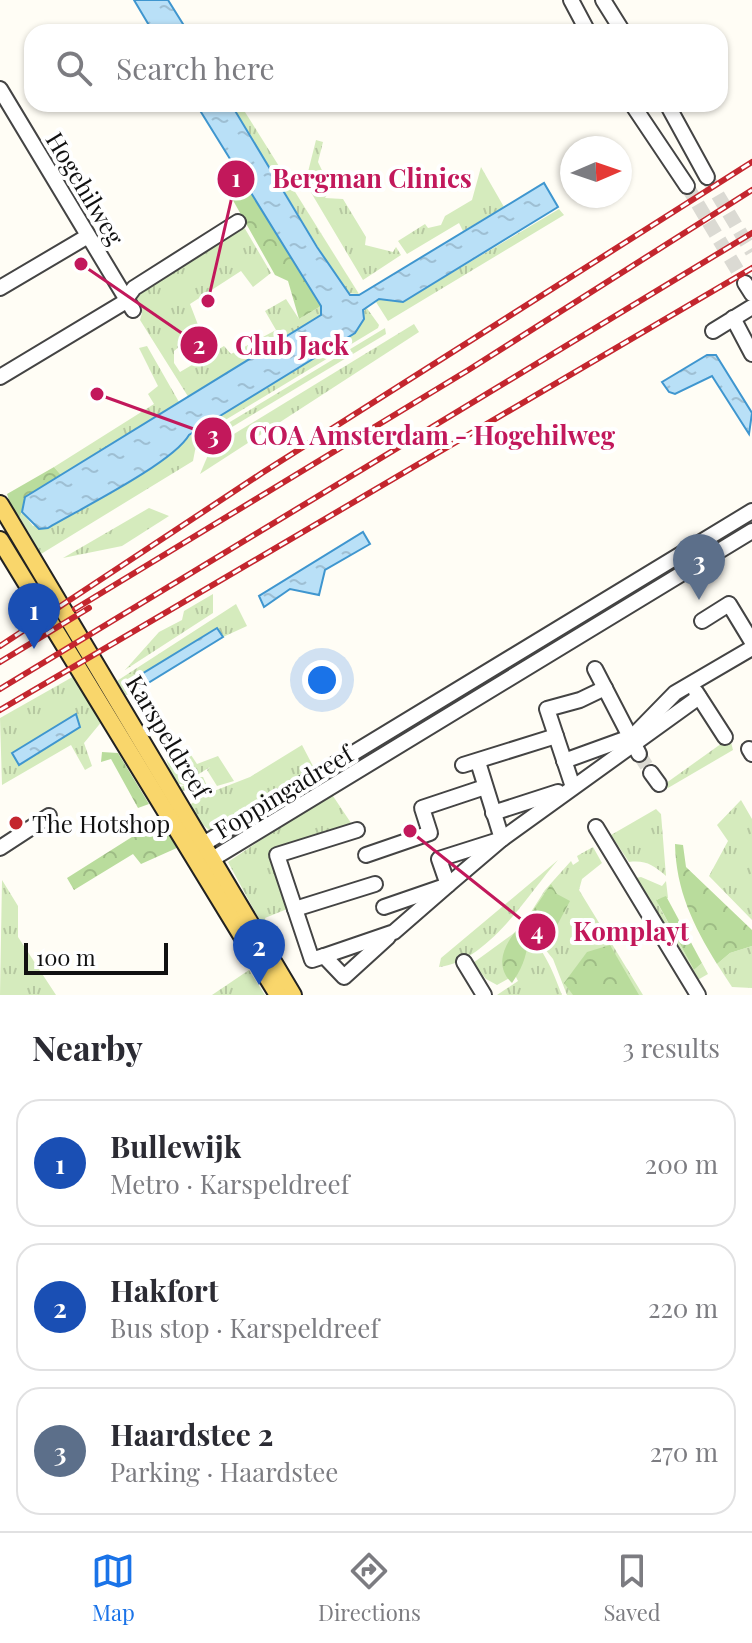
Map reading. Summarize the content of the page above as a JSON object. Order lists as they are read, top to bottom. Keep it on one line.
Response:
{"streets":{"main road":["Karspeldreef"],"street":["Hogehilweg","Foppingadreef"]},"crossings":[["Karspeldreef","Foppingadreef"]],"places":["Club Jack","Bergman Clinics","COA Amsterdam - Hogehilweg","The Hotshop","Komplayt"],"scale_bar":"100 m","north":"right","page":{"search":"Search here","pins":["3","1","2"],"scale":"100 m","heading":["Nearby","3 results"],"list":[{"mark":"1","name":"Bullewijk","note":"Metro · Karspeldreef","value":"200 m"},{"mark":"2","name":"Hakfort","note":"Bus stop · Karspeldreef","value":"220 m"},{"mark":"3","name":"Haardstee 2","note":"Parking · Haardstee","value":"270 m"}],"nav":["Map","Directions","Saved"]}}
